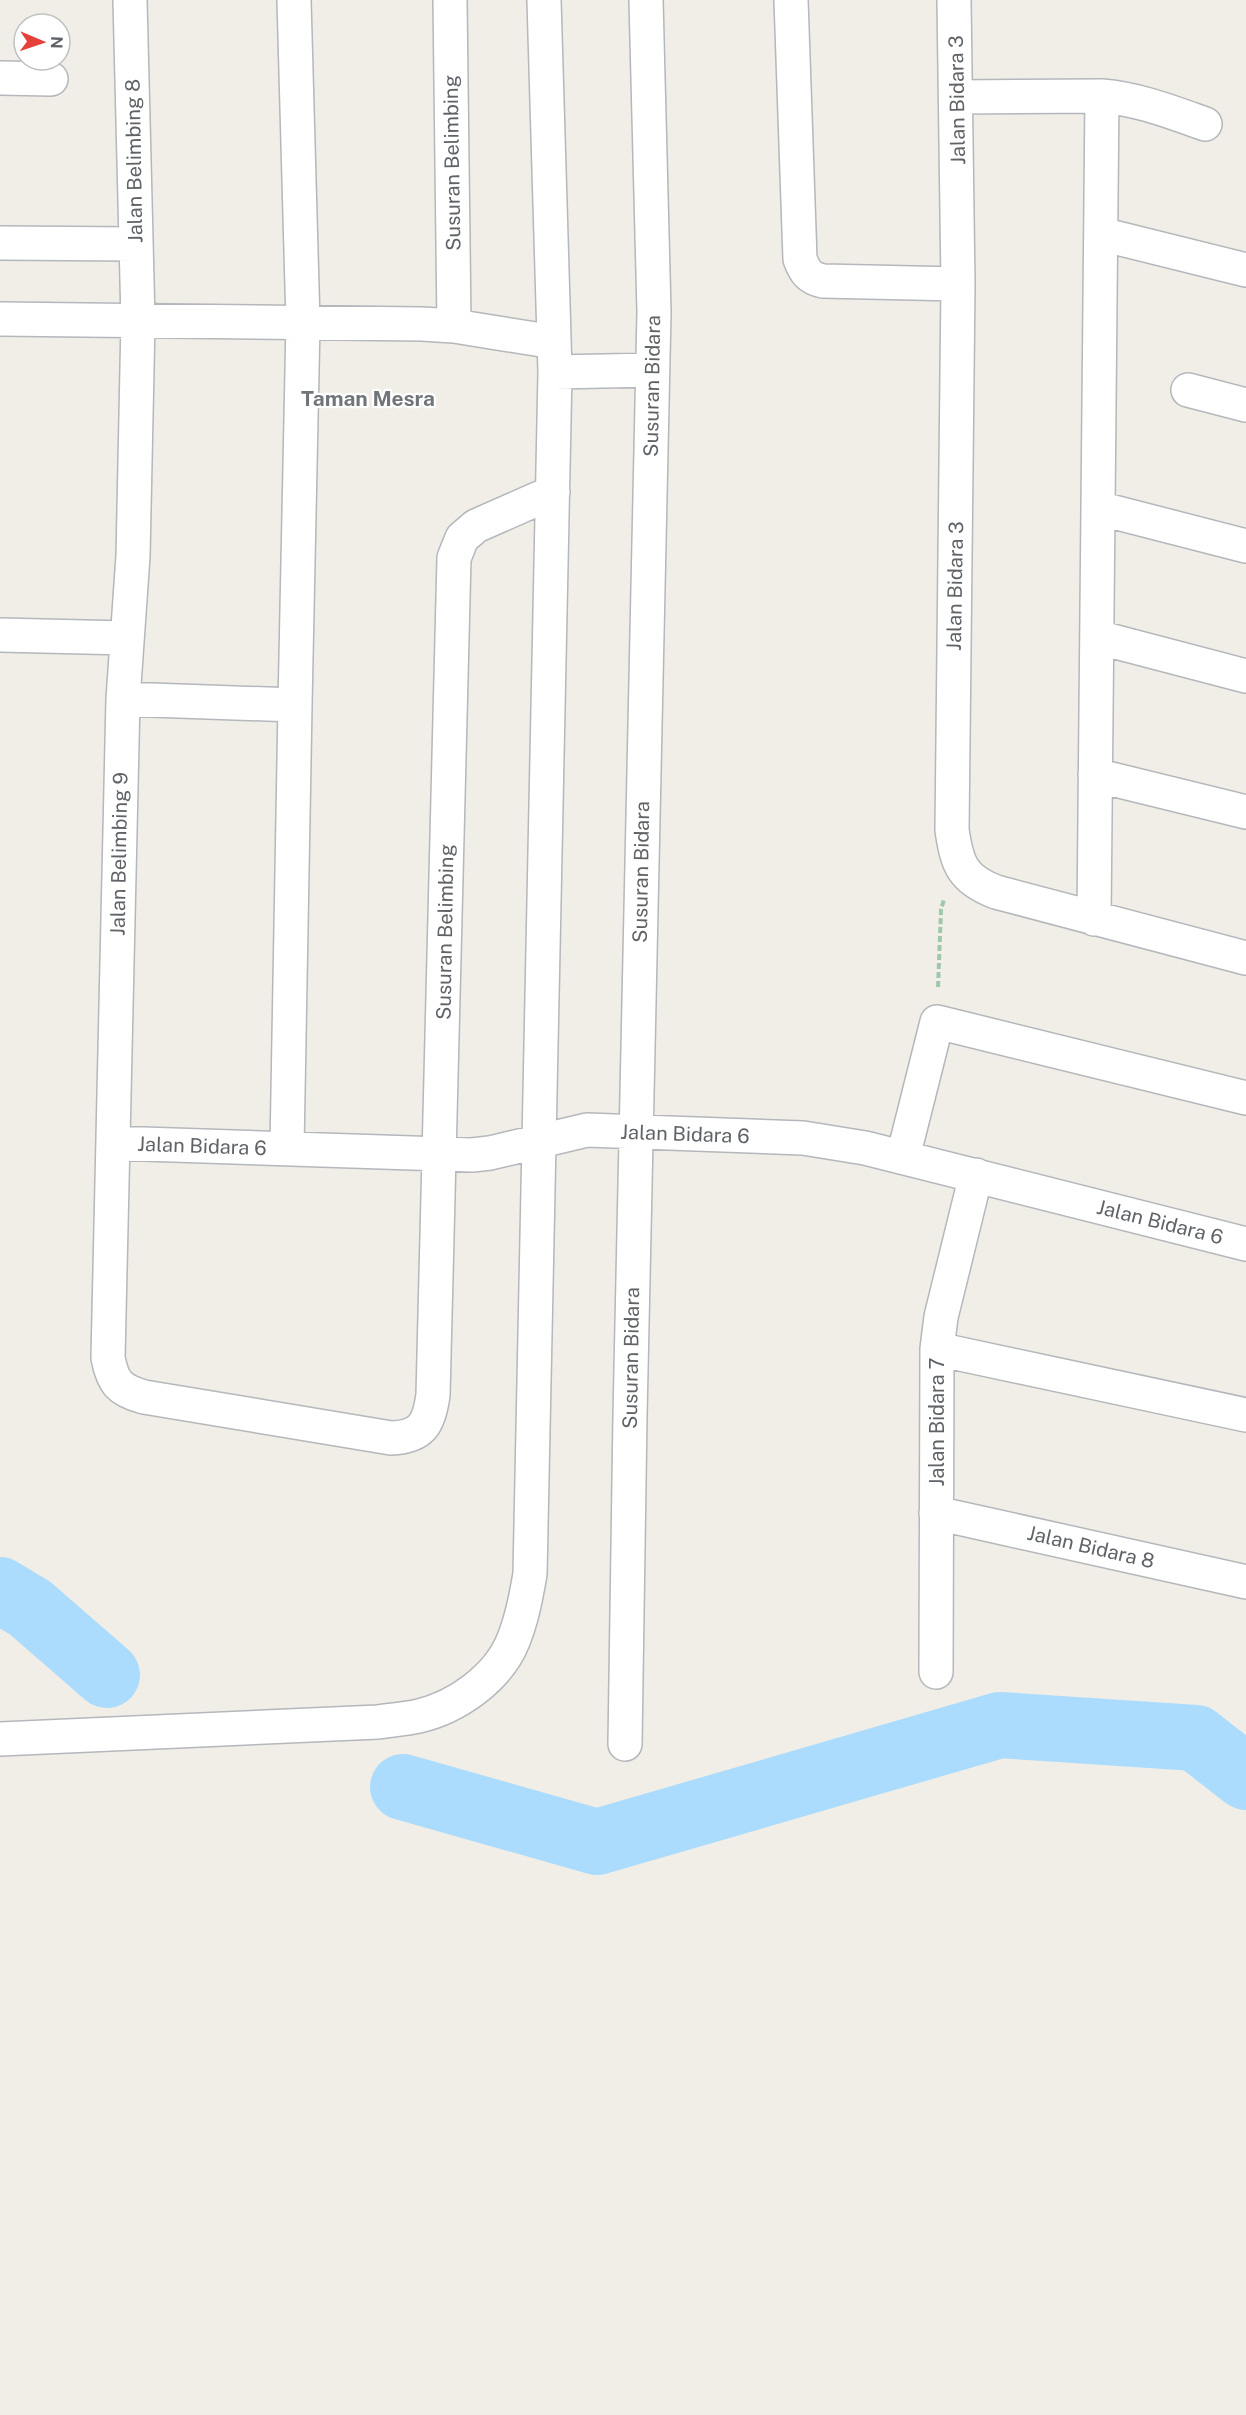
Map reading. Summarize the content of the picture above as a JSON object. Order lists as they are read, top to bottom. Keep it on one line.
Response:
{"streets":{"street":["Jalan Bidara 3","Jalan Belimbing 8","Susuran Belimbing","Susuran Bidara","Jalan Belimbing 9","Jalan Bidara 6","Jalan Bidara 7","Jalan Bidara 8"]},"crossings":[["Jalan Belimbing 8","Jalan Belimbing 9"],["Susuran Belimbing","Jalan Belimbing 9"],["Susuran Belimbing","Jalan Bidara 6"],["Susuran Bidara","Jalan Bidara 6"],["Jalan Belimbing 9","Jalan Bidara 6"],["Jalan Bidara 6","Jalan Bidara 7"],["Jalan Bidara 7","Jalan Bidara 8"]],"districts":["Taman Mesra"],"north":"right"}
